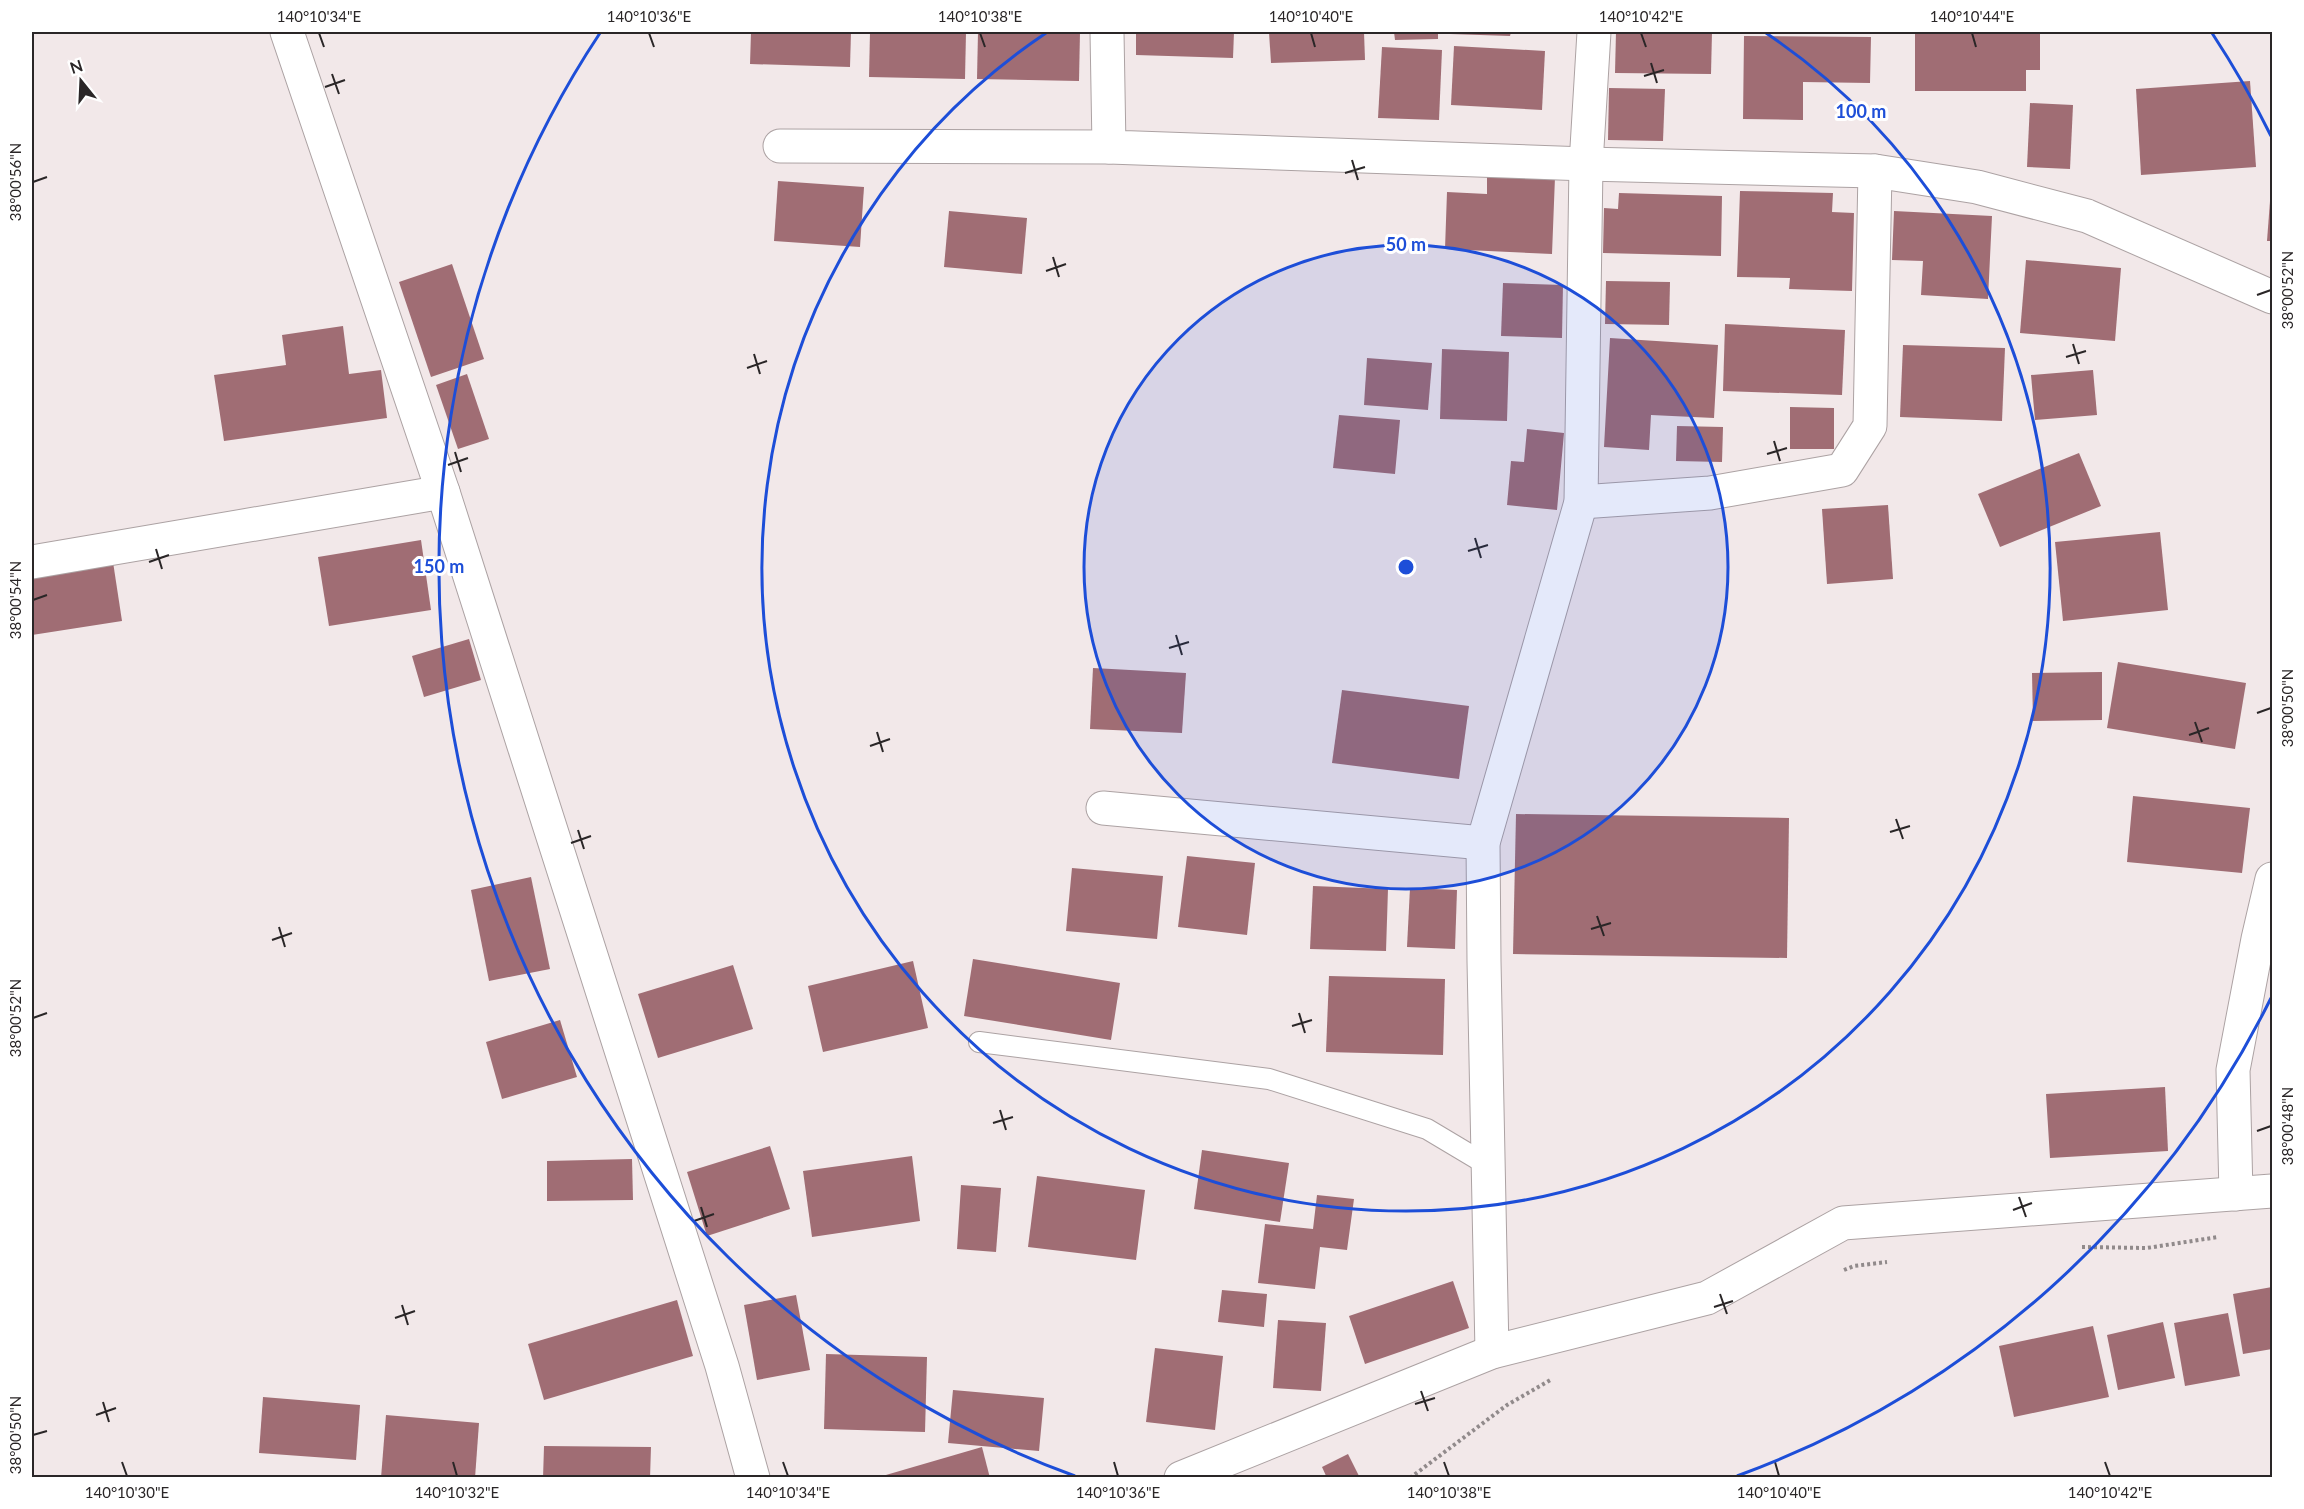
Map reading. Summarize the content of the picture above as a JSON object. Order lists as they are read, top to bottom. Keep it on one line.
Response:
{"north":"top","coordinates":["140°10'34\"E","140°10'36\"E","140°10'38\"E","140°10'40\"E","140°10'42\"E","140°10'44\"E","38°00'56\"N","38°00'52\"N","38°00'54\"N","38°00'50\"N","38°00'48\"N","140°10'30\"E","140°10'32\"E"],"rings":["100 m","50 m","150 m"]}
